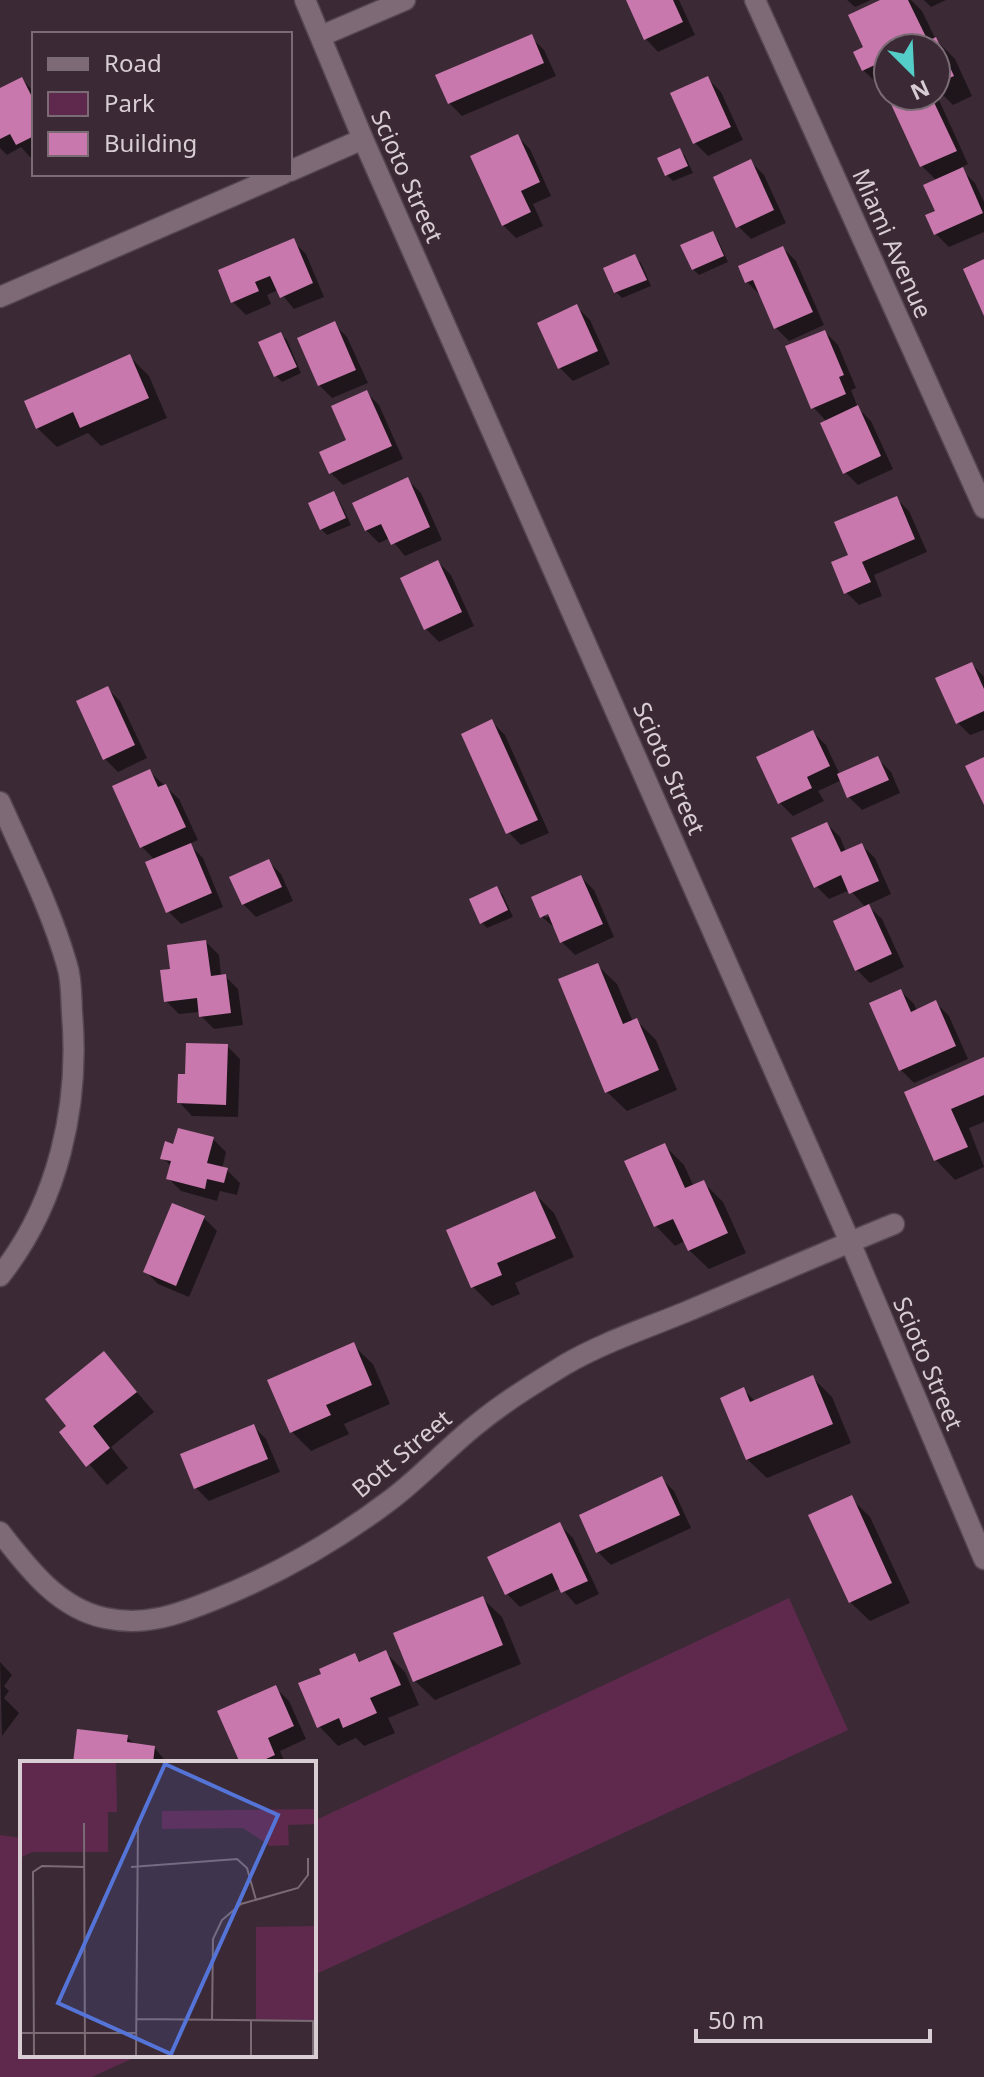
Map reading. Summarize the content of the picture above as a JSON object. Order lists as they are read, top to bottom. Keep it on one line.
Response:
{"streets":{"street":["Scioto Street","Miami Avenue","Bott Street"]},"crossings":[["Scioto Street","Bott Street"]],"legend":["Road","Park","Building"],"scale_bar":"50 m","north":"bottom right"}
